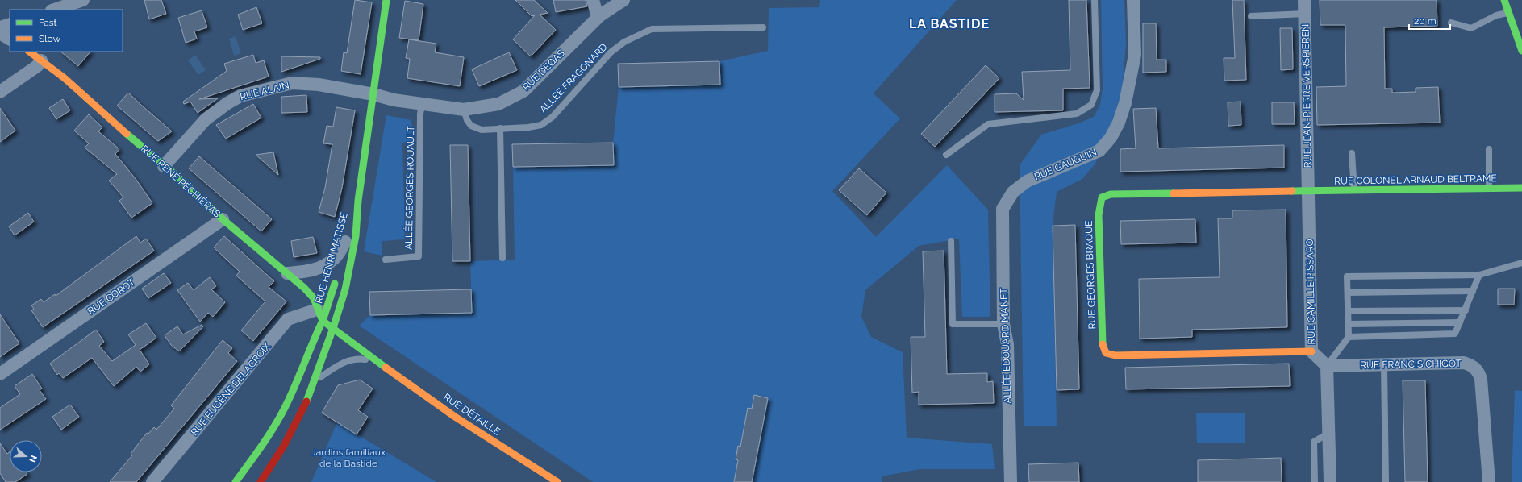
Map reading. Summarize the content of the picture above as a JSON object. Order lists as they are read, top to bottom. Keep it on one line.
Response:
{"streets":{"main road":["RUE COLONEL ARNAUD BELTRAME","RUE RENÉ PÉCHIÉRAS","RUE HENRI MATISSE","RUE GEORGES BRAQUE","RUE DÉTAILLE"],"street":["RUE DEGAS","RUE ALAIN","RUE JEAN-PIERRE VERSPIEREN","RUE GAUGUIN","RUE CAMILLE PISSARO","RUE COROT","ALLÉE ÉDOUARD MANET","RUE FRANCIS CHIGOT","RUE EUGÈNE DELACROIX"],"lane":["ALLÉE FRAGONARD","ALLÉE GEORGES ROUAULT"]},"crossings":[["RUE DEGAS","ALLÉE FRAGONARD"],["RUE DEGAS","RUE ALAIN"],["RUE DEGAS","ALLÉE GEORGES ROUAULT"],["RUE DEGAS","RUE HENRI MATISSE"],["RUE ALAIN","RUE RENÉ PÉCHIÉRAS"],["RUE ALAIN","RUE HENRI MATISSE"],["RUE JEAN-PIERRE VERSPIEREN","RUE COLONEL ARNAUD BELTRAME"],["RUE JEAN-PIERRE VERSPIEREN","RUE GEORGES BRAQUE"],["RUE JEAN-PIERRE VERSPIEREN","RUE CAMILLE PISSARO"],["RUE GAUGUIN","ALLÉE ÉDOUARD MANET"],["RUE COLONEL ARNAUD BELTRAME","RUE GEORGES BRAQUE"],["RUE COLONEL ARNAUD BELTRAME","RUE CAMILLE PISSARO"],["RUE RENÉ PÉCHIÉRAS","RUE HENRI MATISSE"],["RUE RENÉ PÉCHIÉRAS","RUE COROT"],["RUE RENÉ PÉCHIÉRAS","RUE EUGÈNE DELACROIX"],["RUE RENÉ PÉCHIÉRAS","RUE DÉTAILLE"],["RUE HENRI MATISSE","RUE EUGÈNE DELACROIX"],["RUE HENRI MATISSE","RUE DÉTAILLE"],["RUE GEORGES BRAQUE","RUE CAMILLE PISSARO"],["RUE CAMILLE PISSARO","RUE FRANCIS CHIGOT"],["RUE EUGÈNE DELACROIX","RUE DÉTAILLE"]],"districts":["LA BASTIDE"],"parks":["Jardins familiaux de la Bastide"],"legend":["Fast","Slow"],"scale_bar":"20 m","north":"right"}
